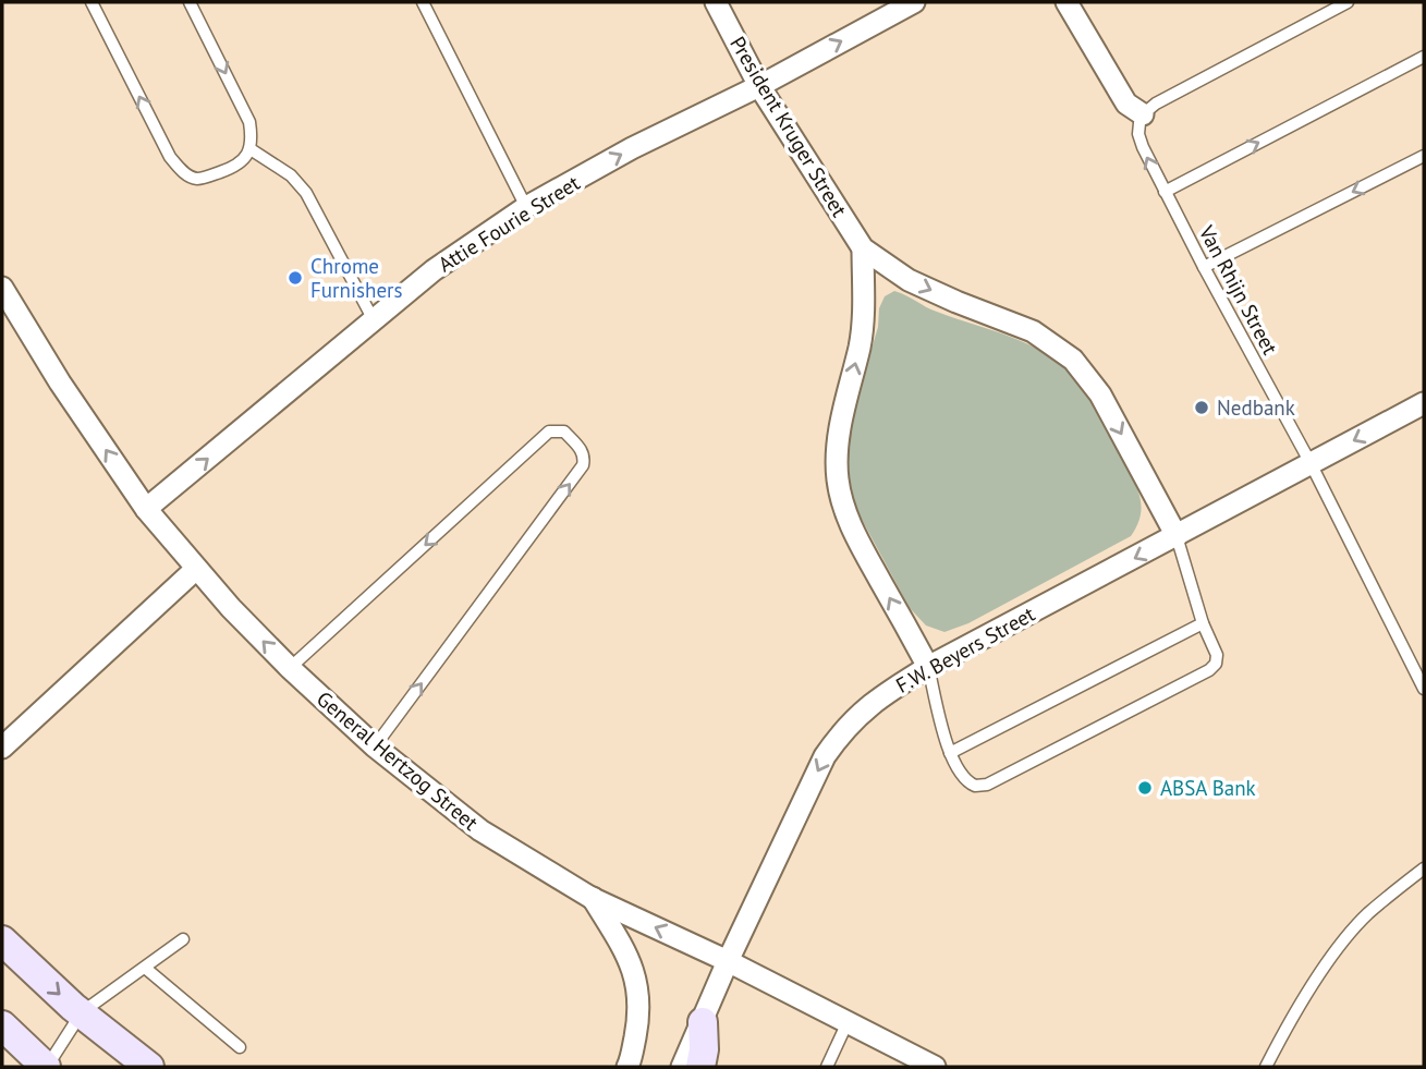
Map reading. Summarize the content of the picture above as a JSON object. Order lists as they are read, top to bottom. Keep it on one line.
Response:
{"streets":{"street":["President Kruger Street","Attie Fourie Street","F.W. Beyers Street","General Hertzog Street"],"lane":["Van Rhijn Street"]},"crossings":[["President Kruger Street","Attie Fourie Street"],["President Kruger Street","F.W. Beyers Street"],["Attie Fourie Street","General Hertzog Street"],["Van Rhijn Street","F.W. Beyers Street"],["F.W. Beyers Street","General Hertzog Street"]],"one_way":["President Kruger Street","Attie Fourie Street","F.W. Beyers Street","General Hertzog Street"],"places":["Chrome Furnishers","Nedbank","ABSA Bank"]}
